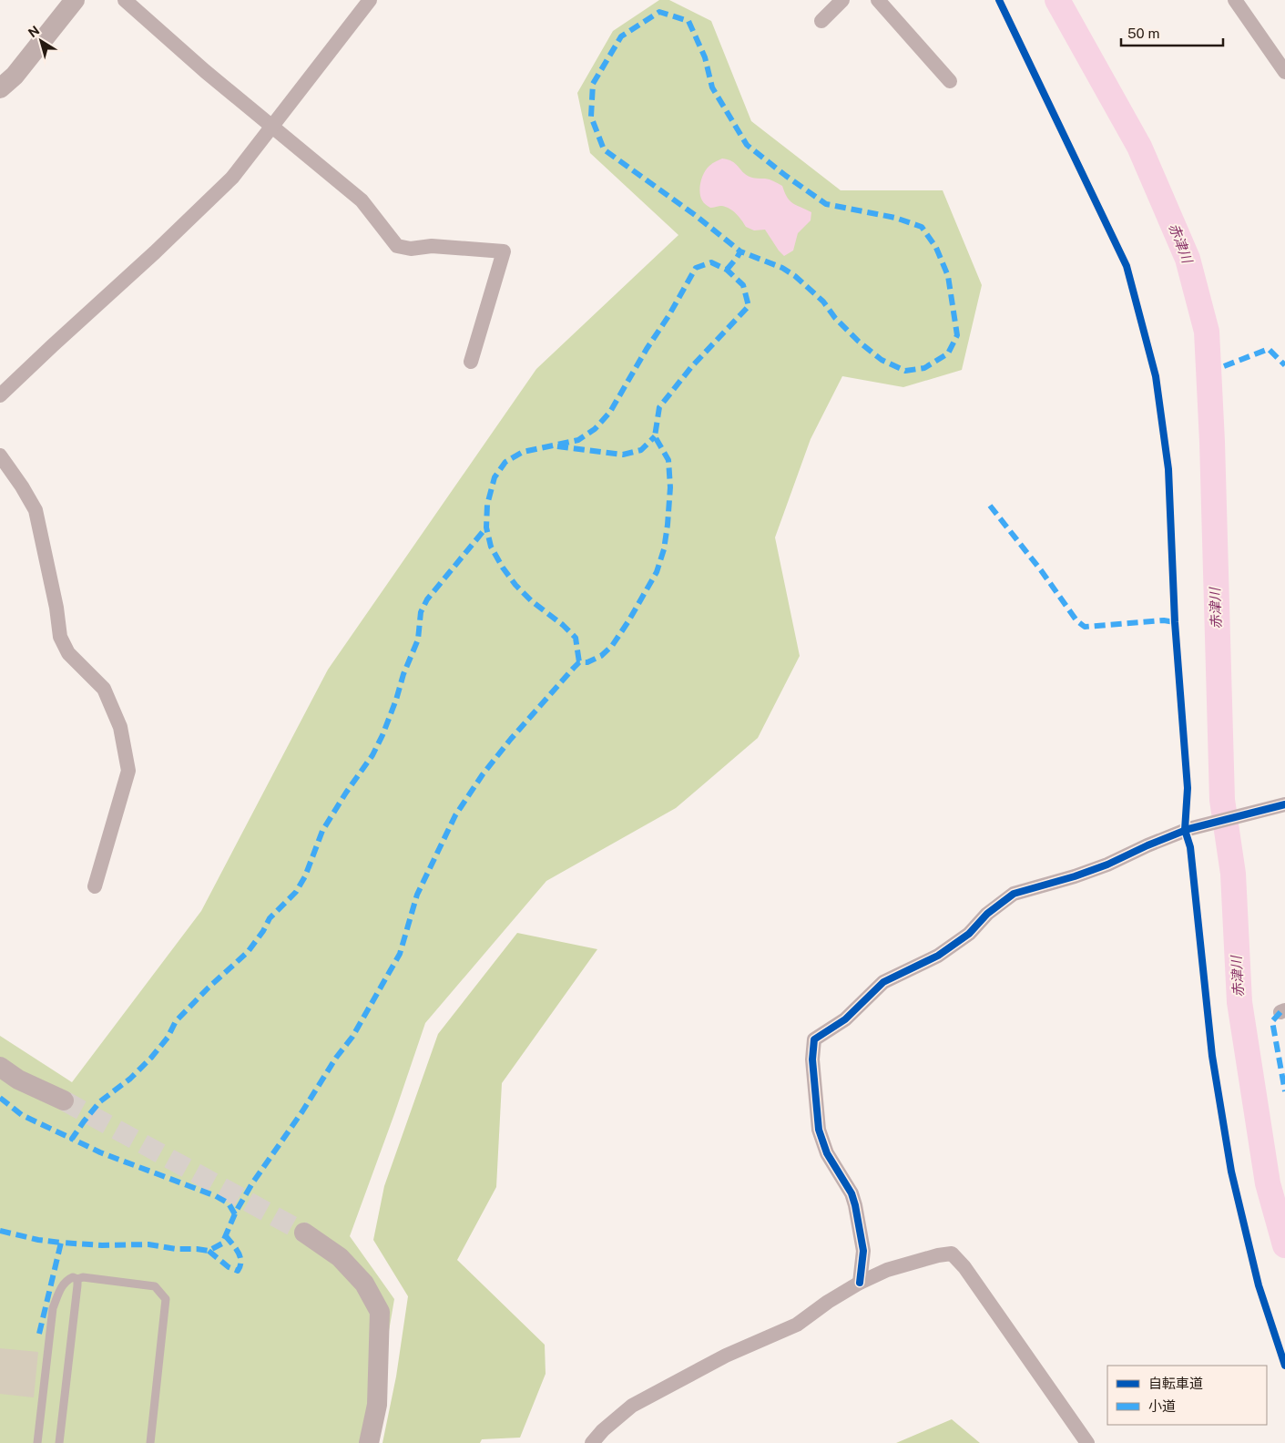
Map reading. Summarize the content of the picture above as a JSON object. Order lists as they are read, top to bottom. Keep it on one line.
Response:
{"water":["赤津川"],"legend":["自転車道","小道"],"scale_bar":"50 m","north":"top left"}
